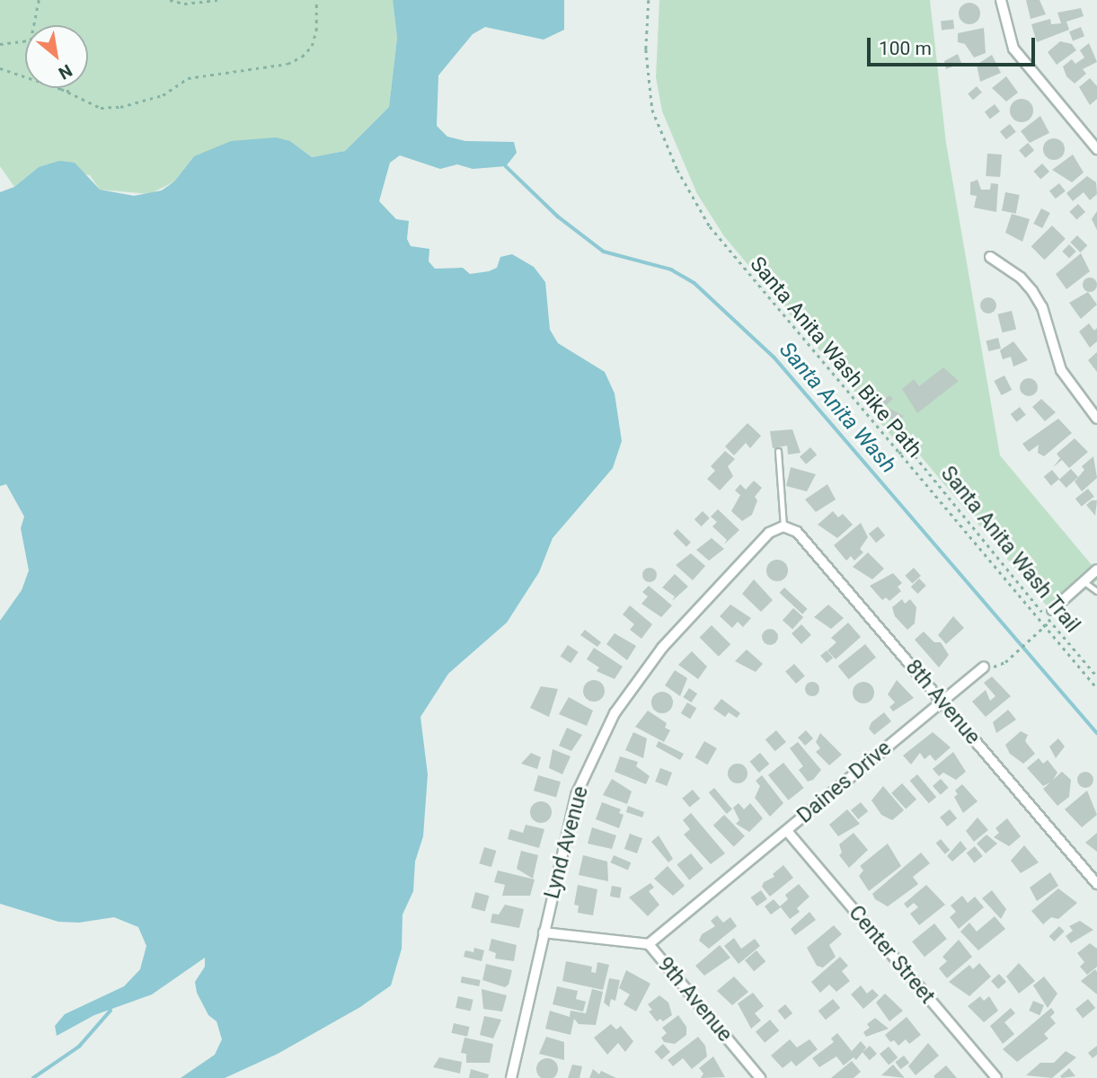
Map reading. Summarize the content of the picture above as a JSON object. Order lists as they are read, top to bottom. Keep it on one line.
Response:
{"streets":{"street":["8th Avenue","Daines Drive","Lynd Avenue","Center Street","9th Avenue"],"path":["Santa Anita Wash Bike Path","Santa Anita Wash Trail"]},"crossings":[["Santa Anita Wash Bike Path","Santa Anita Wash Trail"],["8th Avenue","Daines Drive"],["8th Avenue","Lynd Avenue"],["Daines Drive","Center Street"],["Daines Drive","9th Avenue"],["Lynd Avenue","9th Avenue"]],"water":["Santa Anita Wash"],"scale_bar":"100 m","north":"bottom right"}
